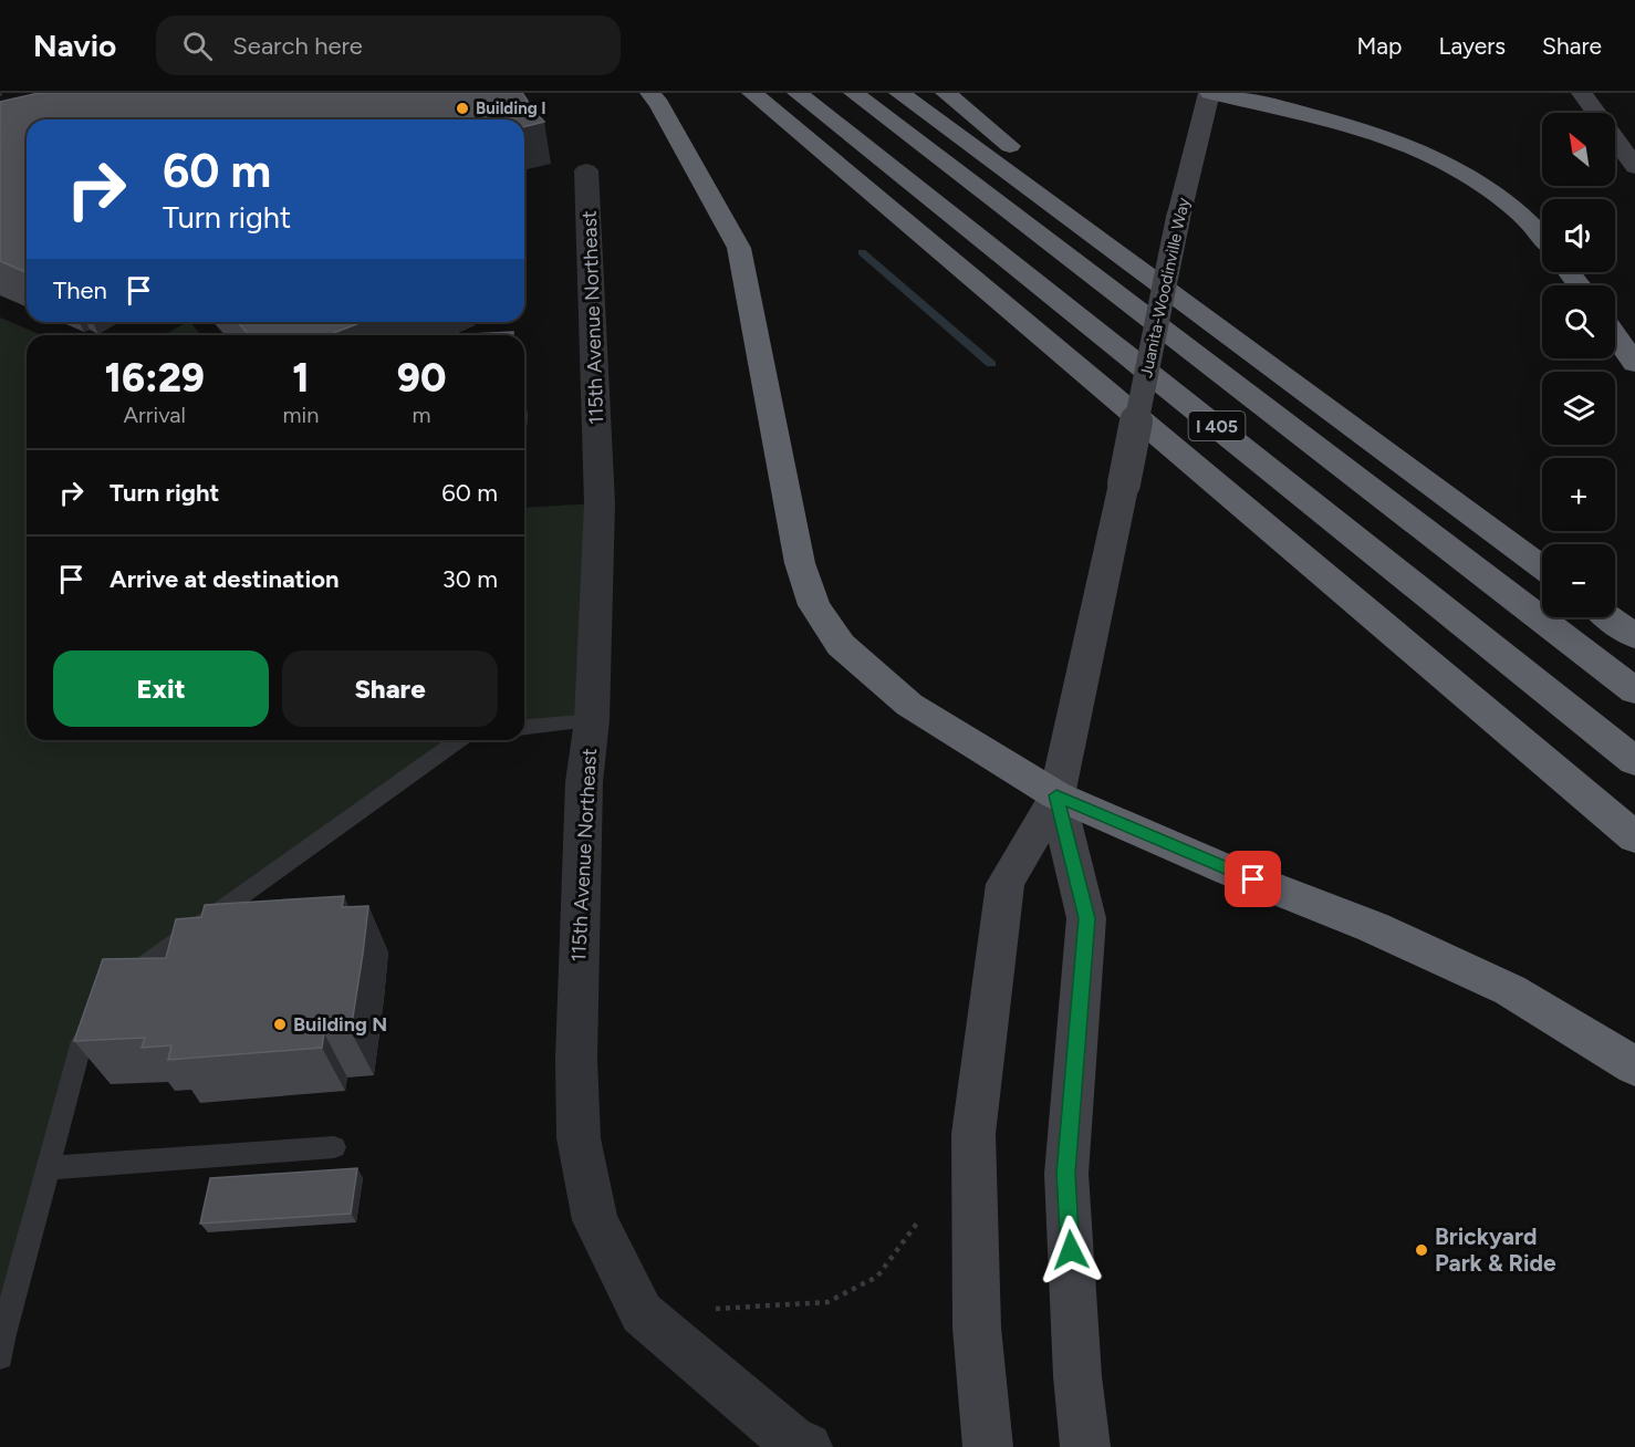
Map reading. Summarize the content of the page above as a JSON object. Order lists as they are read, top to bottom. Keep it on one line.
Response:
{"streets":{"highway":["I 405"],"main road":["Juanita-Woodinville Way"],"street":["115th Avenue Northeast"]},"places":["Building I","Building N","Brickyard Park & Ride"],"north":"top left","page":{"header":"Navio","search":"Search here","nav":["Map","Layers","Share"],"map_buttons":["+","−"],"turn":["60 m","Turn right"],"then":"Then","eta":["16:29","Arrival","1","min","90","m"],"list":[{"name":"Turn right","value":"60 m"},{"name":"Arrive at destination","value":"30 m"}],"buttons":["Exit","Share"]}}
